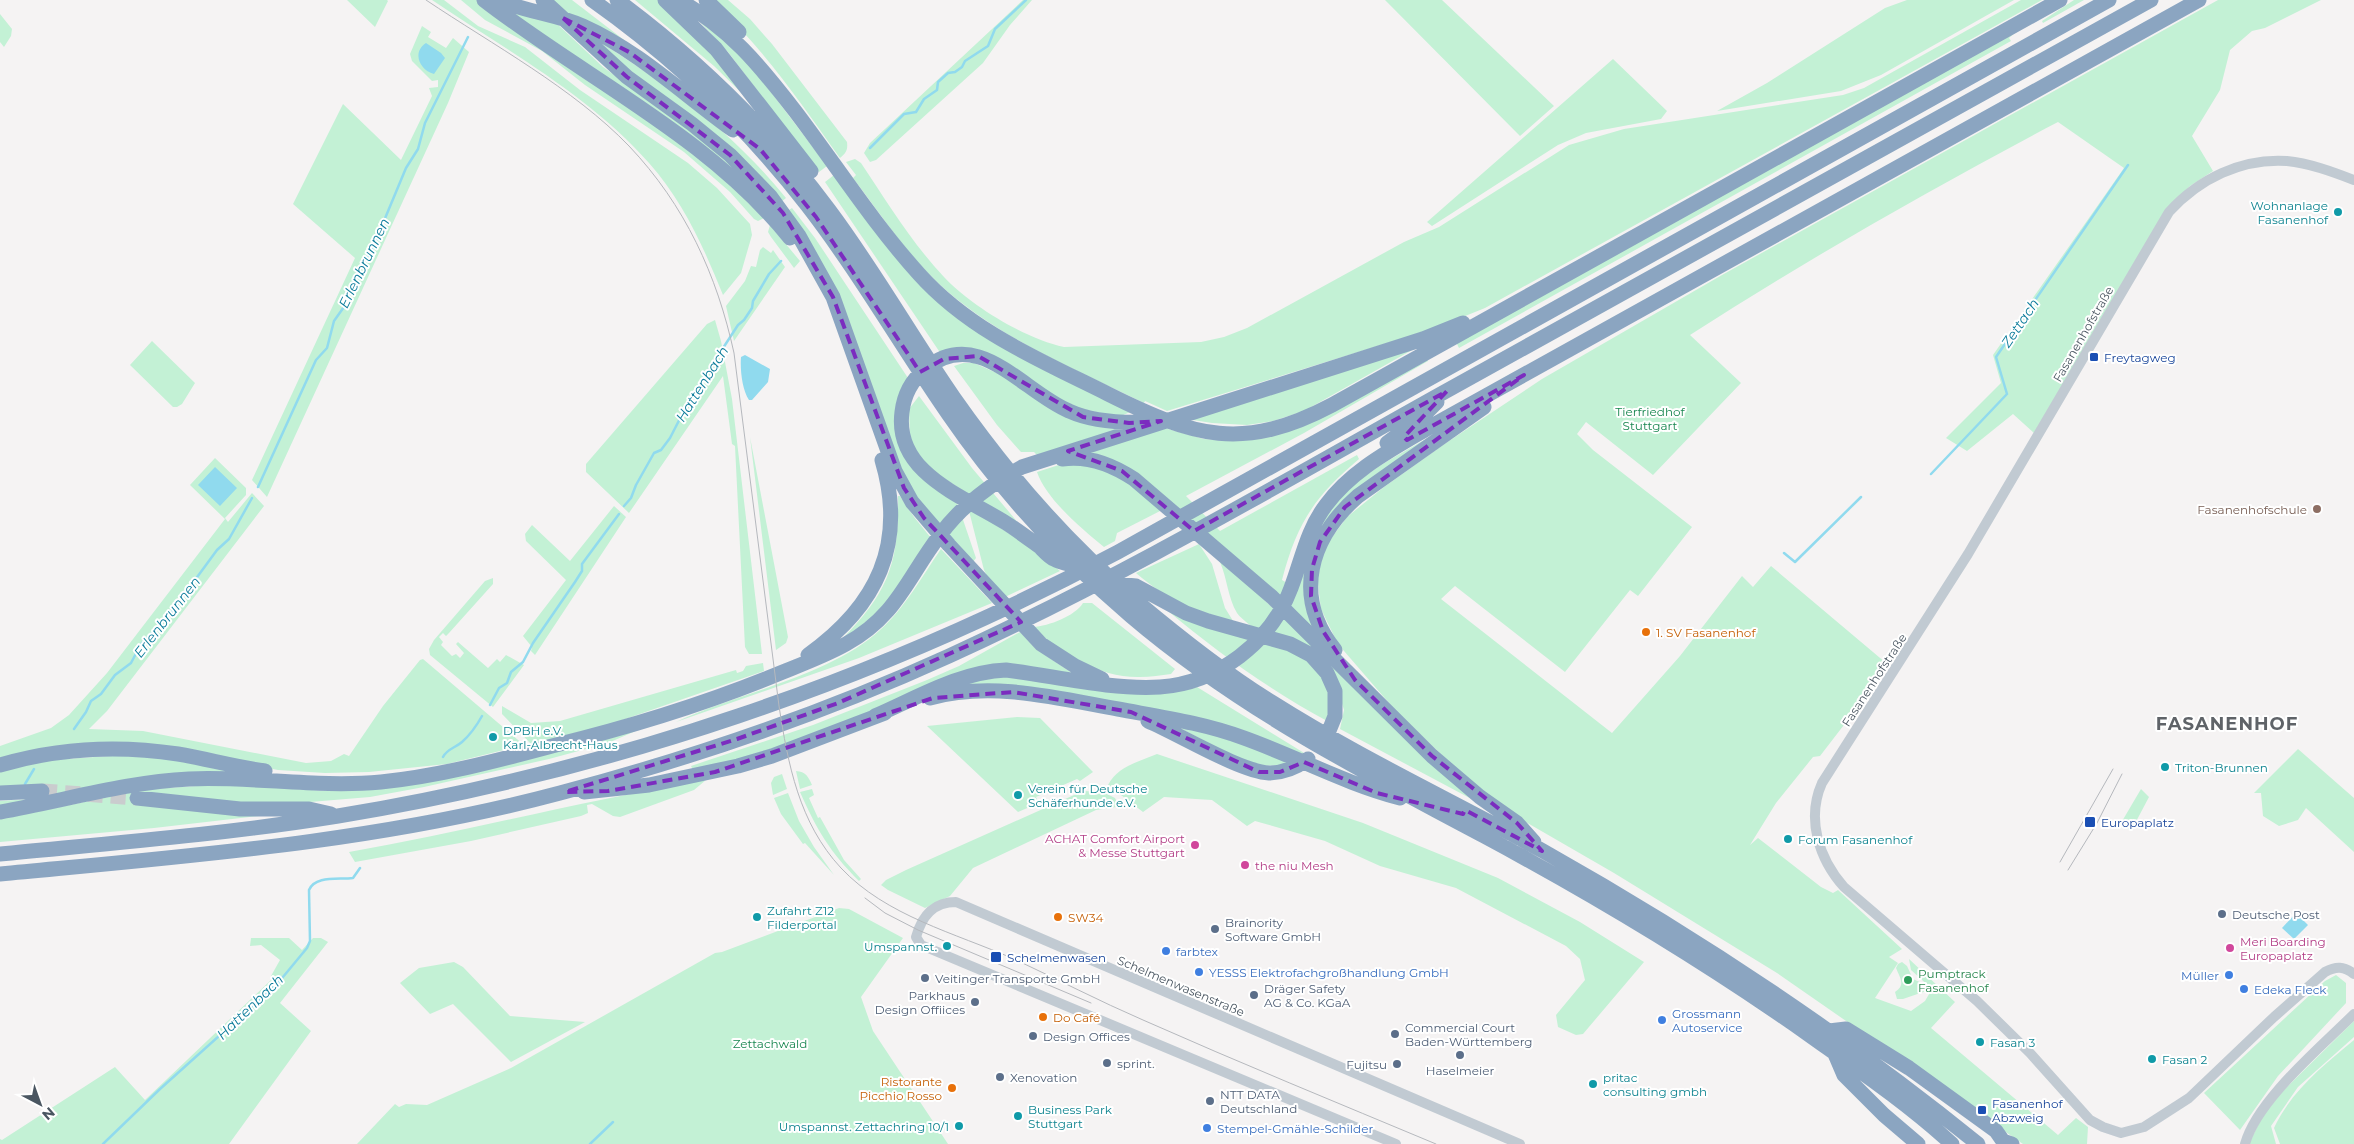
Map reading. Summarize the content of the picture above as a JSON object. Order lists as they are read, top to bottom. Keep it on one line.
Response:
{"streets":{"street":["Fasanenhofstraße","Schelmenwasenstraße"]},"districts":["FASANENHOF"],"water":["Erlenbrunnen","Zettach","Hattenbach"],"parks":["Tierfriedhof Stuttgart","Zettachwald"],"places":{"other":["Wohnanlage Fasanenhof","Fasanenhofschule","1. SV Fasanenhof","DPBH e.V. Karl-Albrecht-Haus","Triton-Brunnen","Verein für Deutsche Schäferhunde e.V.","Forum Fasanenhof","ACHAT Comfort Airport & Messe Stuttgart","the niu Mesh","Deutsche Post","Zufahrt Z12 Filderportal","SW34","Brainority Software GmbH","Umspannst.","Meri Boarding Europaplatz","farbtex","YESSS Elektrofachgroßhandlung GmbH","Müller","Veitinger Transporte GmbH","Pumptrack Fasanenhof","Edeka Fleck","Dräger Safety AG & Co. KGaA","Parkhaus Design Offiices","Do Café","Grossmann Autoservice","Commercial Court Baden-Württemberg","Design Offices","Fasan 3","Haselmeier","Fasan 2","sprint.","Fujitsu","Xenovation","pritac consulting gmbh","Ristorante Picchio Rosso","NTT DATA Deutschland","Business Park Stuttgart","Umspannst. Zettachring 10/1","Stempel-Gmähle-Schilder"],"transit":["Freytagweg","Europaplatz","Schelmenwasen","Fasanenhof Abzweig"]},"north":"bottom right"}
